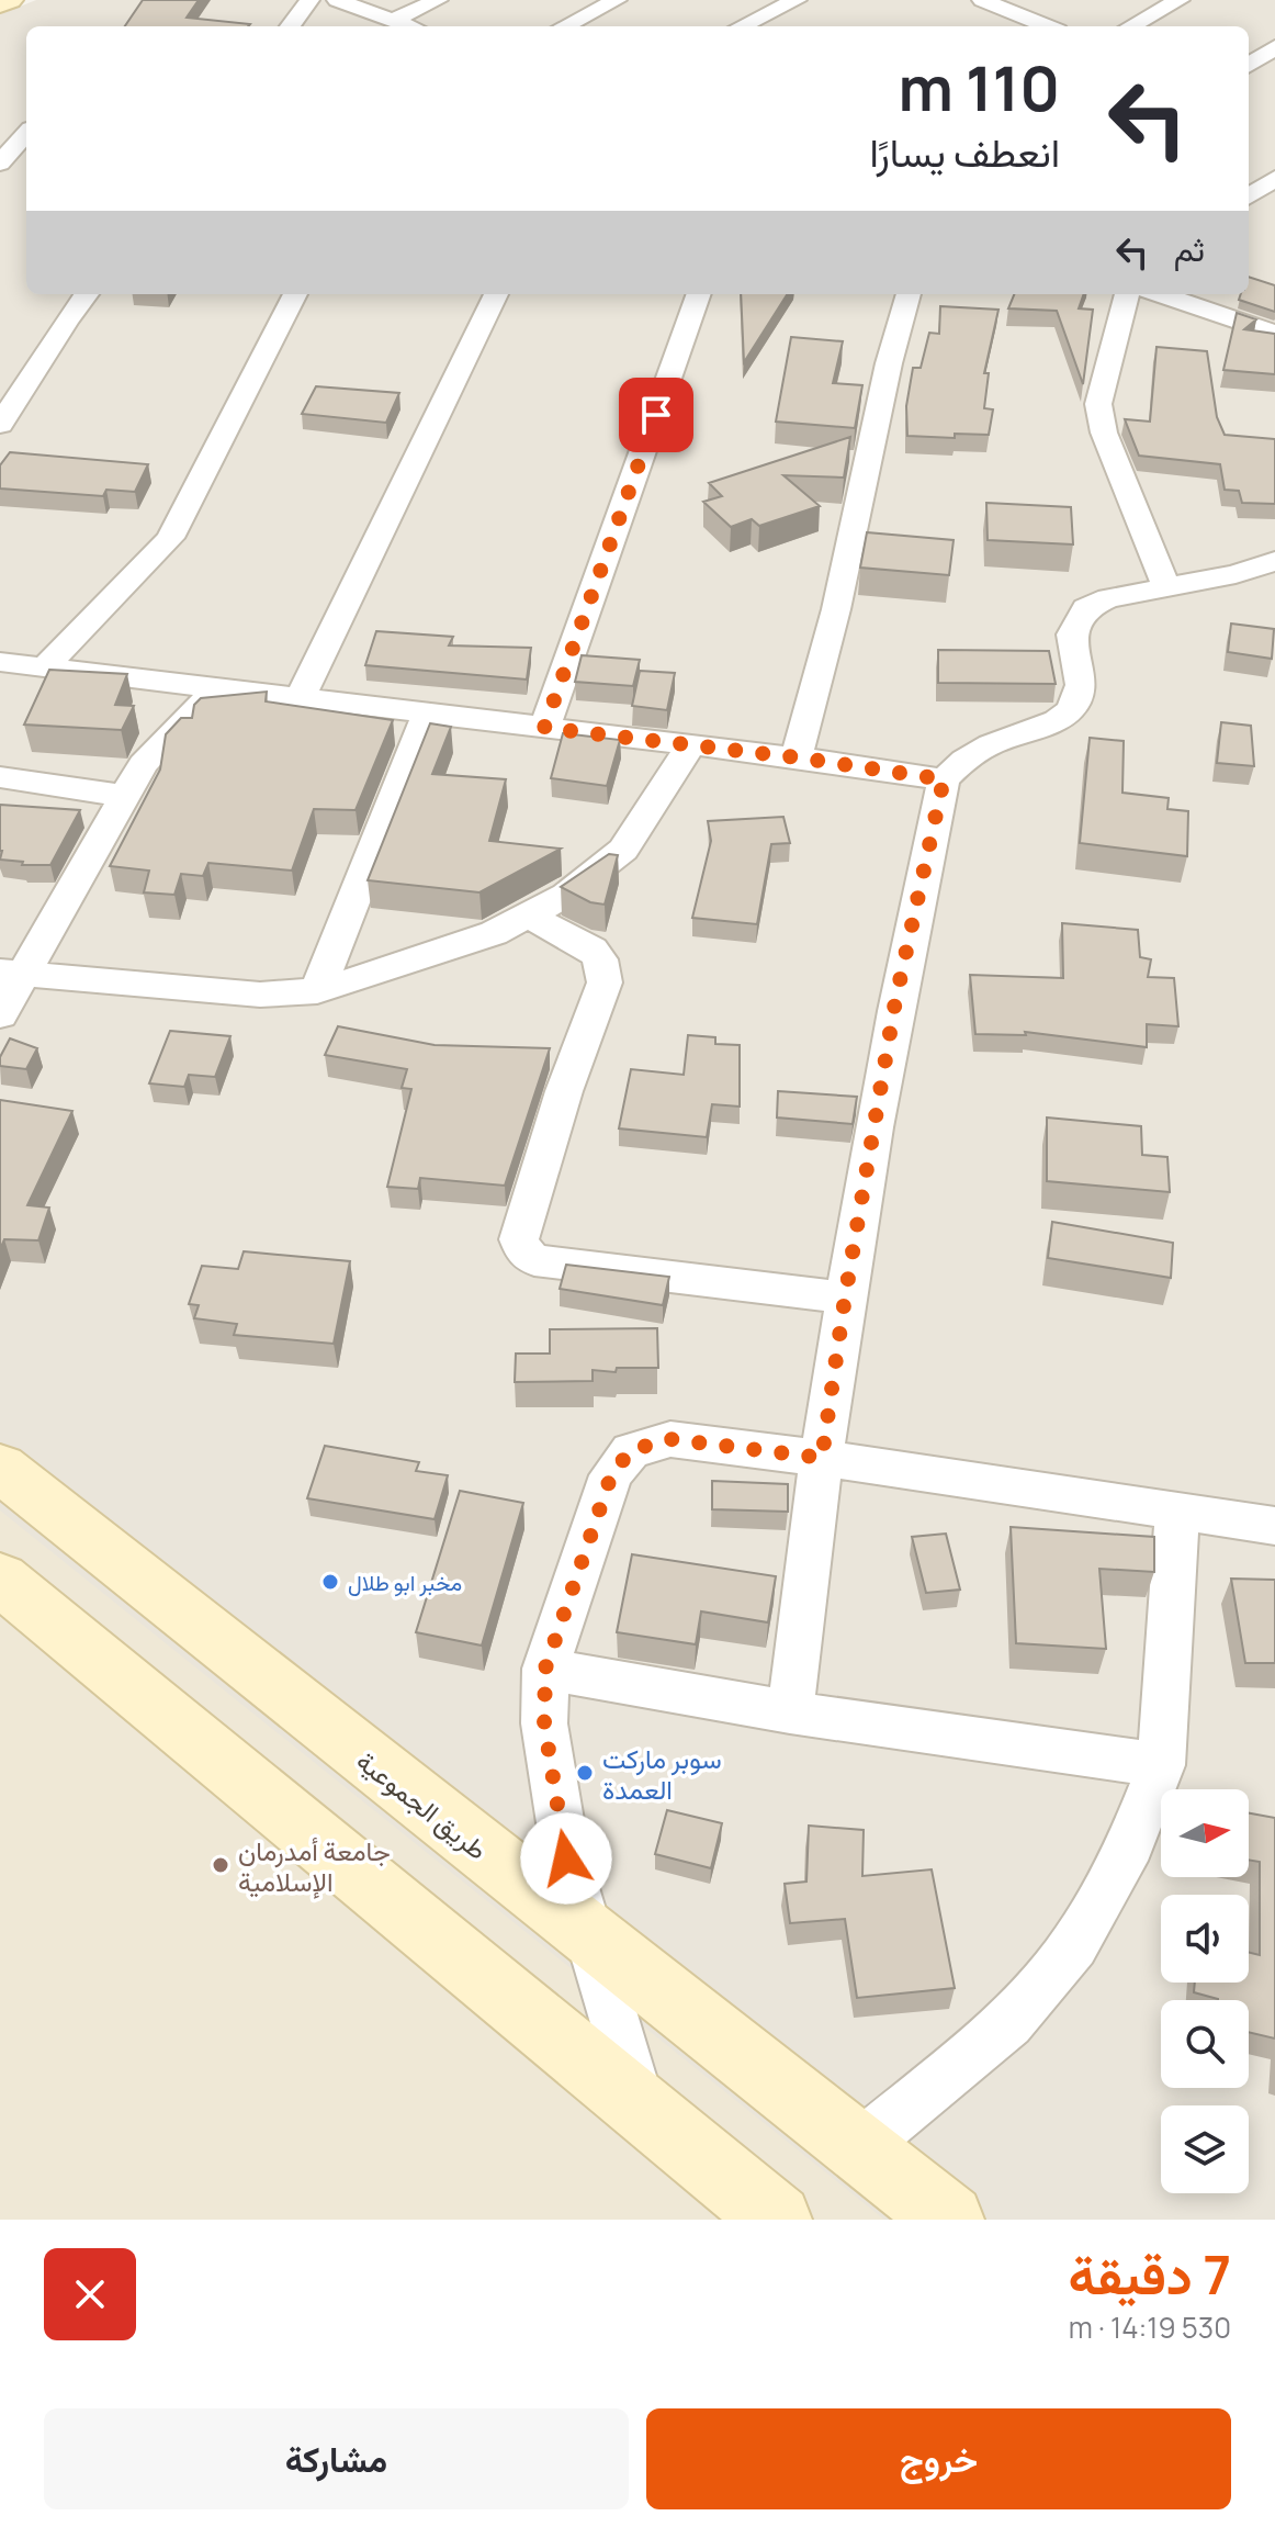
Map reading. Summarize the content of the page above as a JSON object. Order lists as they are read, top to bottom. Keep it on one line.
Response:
{"streets":{"main road":["طريق الجموعية"]},"places":["مخبر ابو طلال","سوبر ماركت العمدة","جامعة أمدرمان الإسلامية"],"north":"right","page":{"turn":["110 m","انعطف يسارًا"],"then":"ثم","heading":["7 دقيقة","530 m · 14:19"],"buttons":["خروج","مشاركة"]}}
